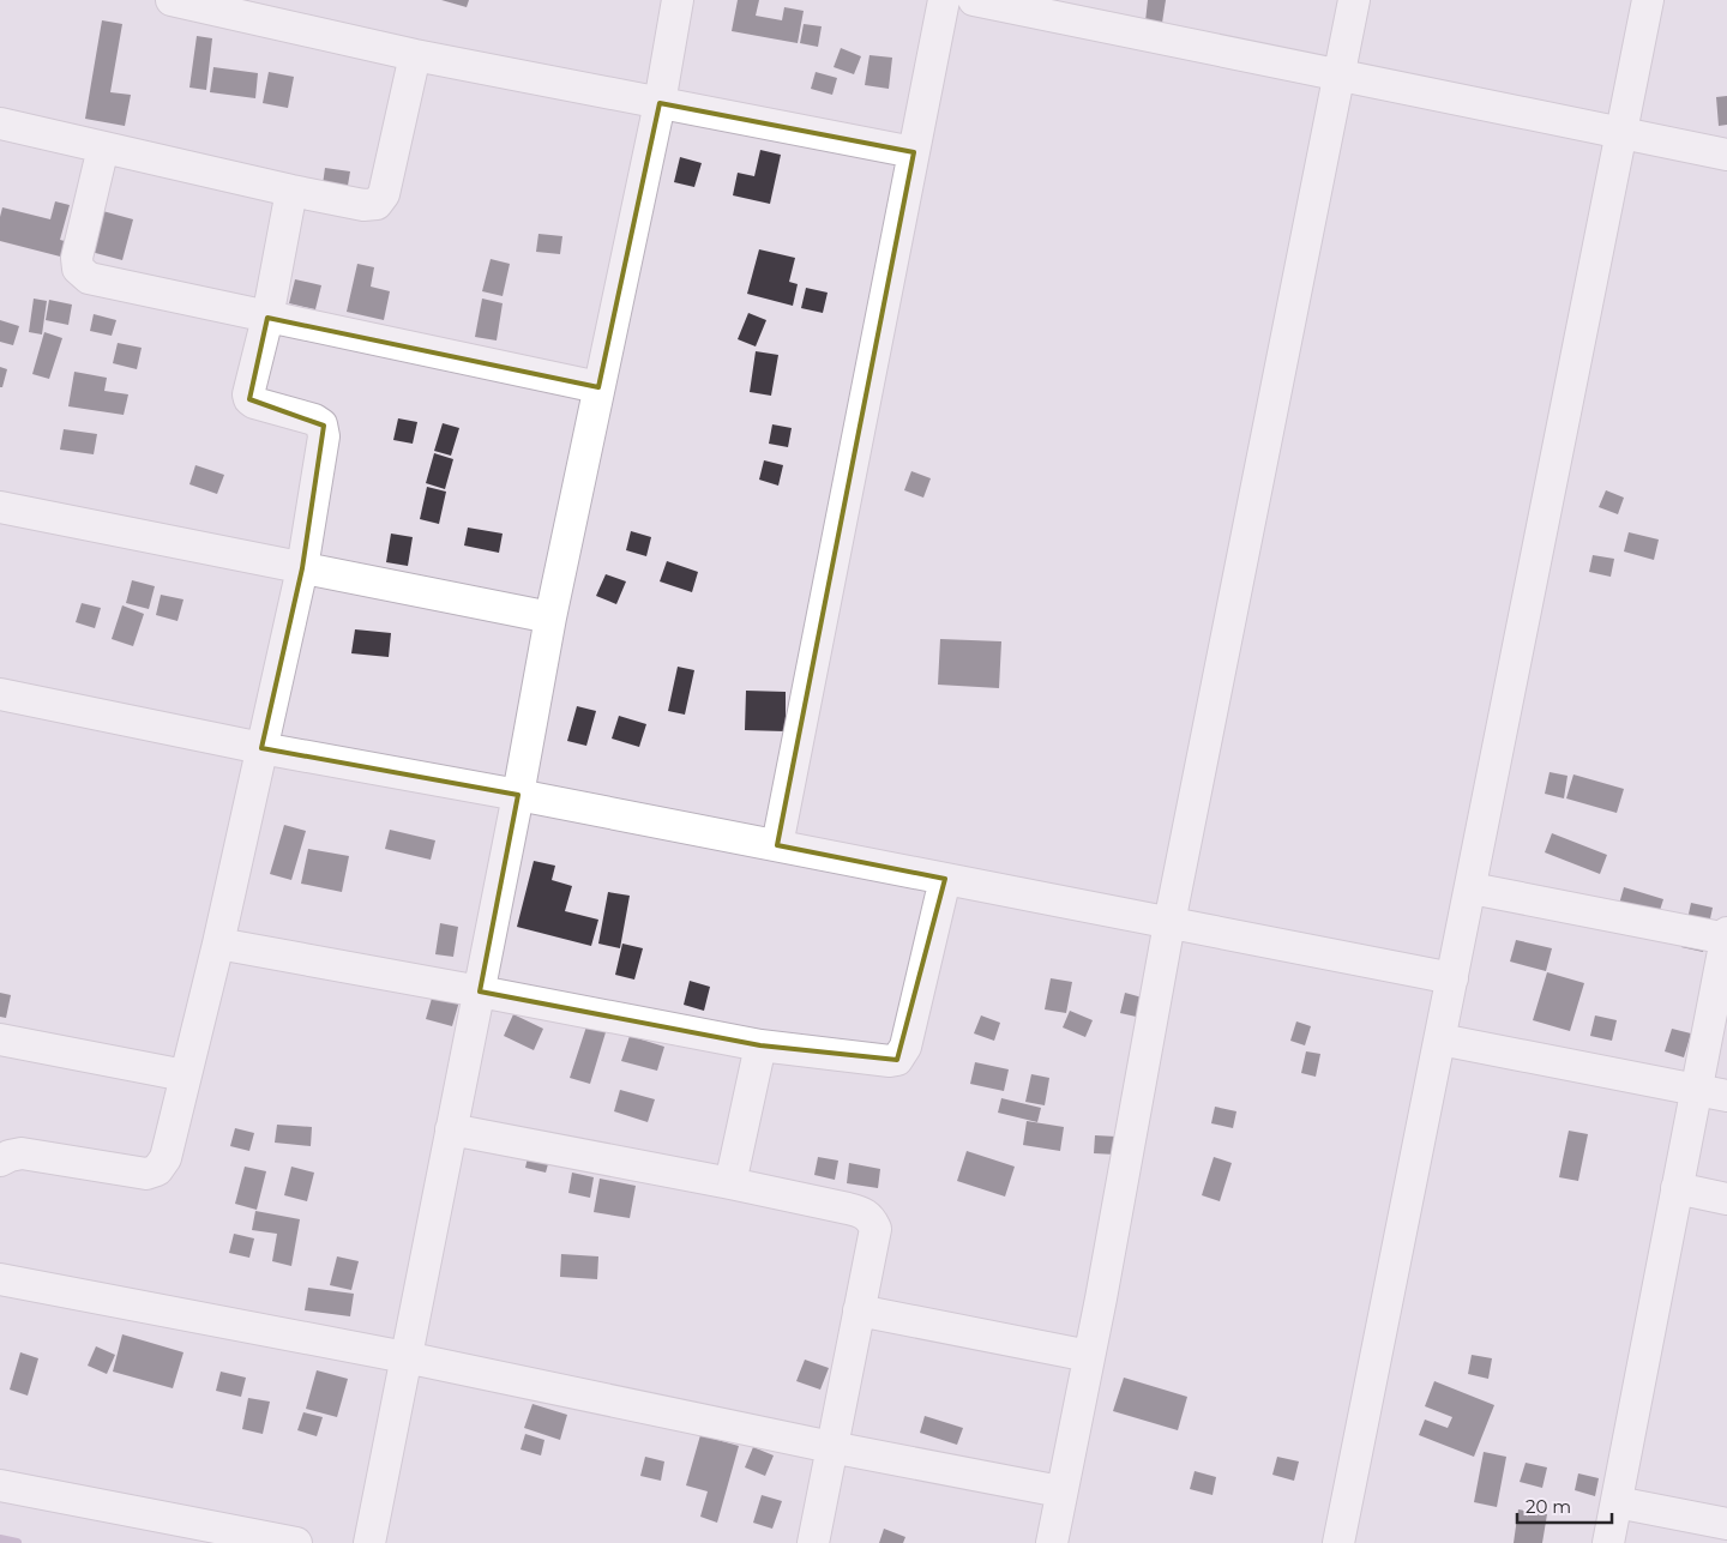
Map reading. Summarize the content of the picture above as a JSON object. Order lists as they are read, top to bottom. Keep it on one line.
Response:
{"scale_bar":"20 m"}
